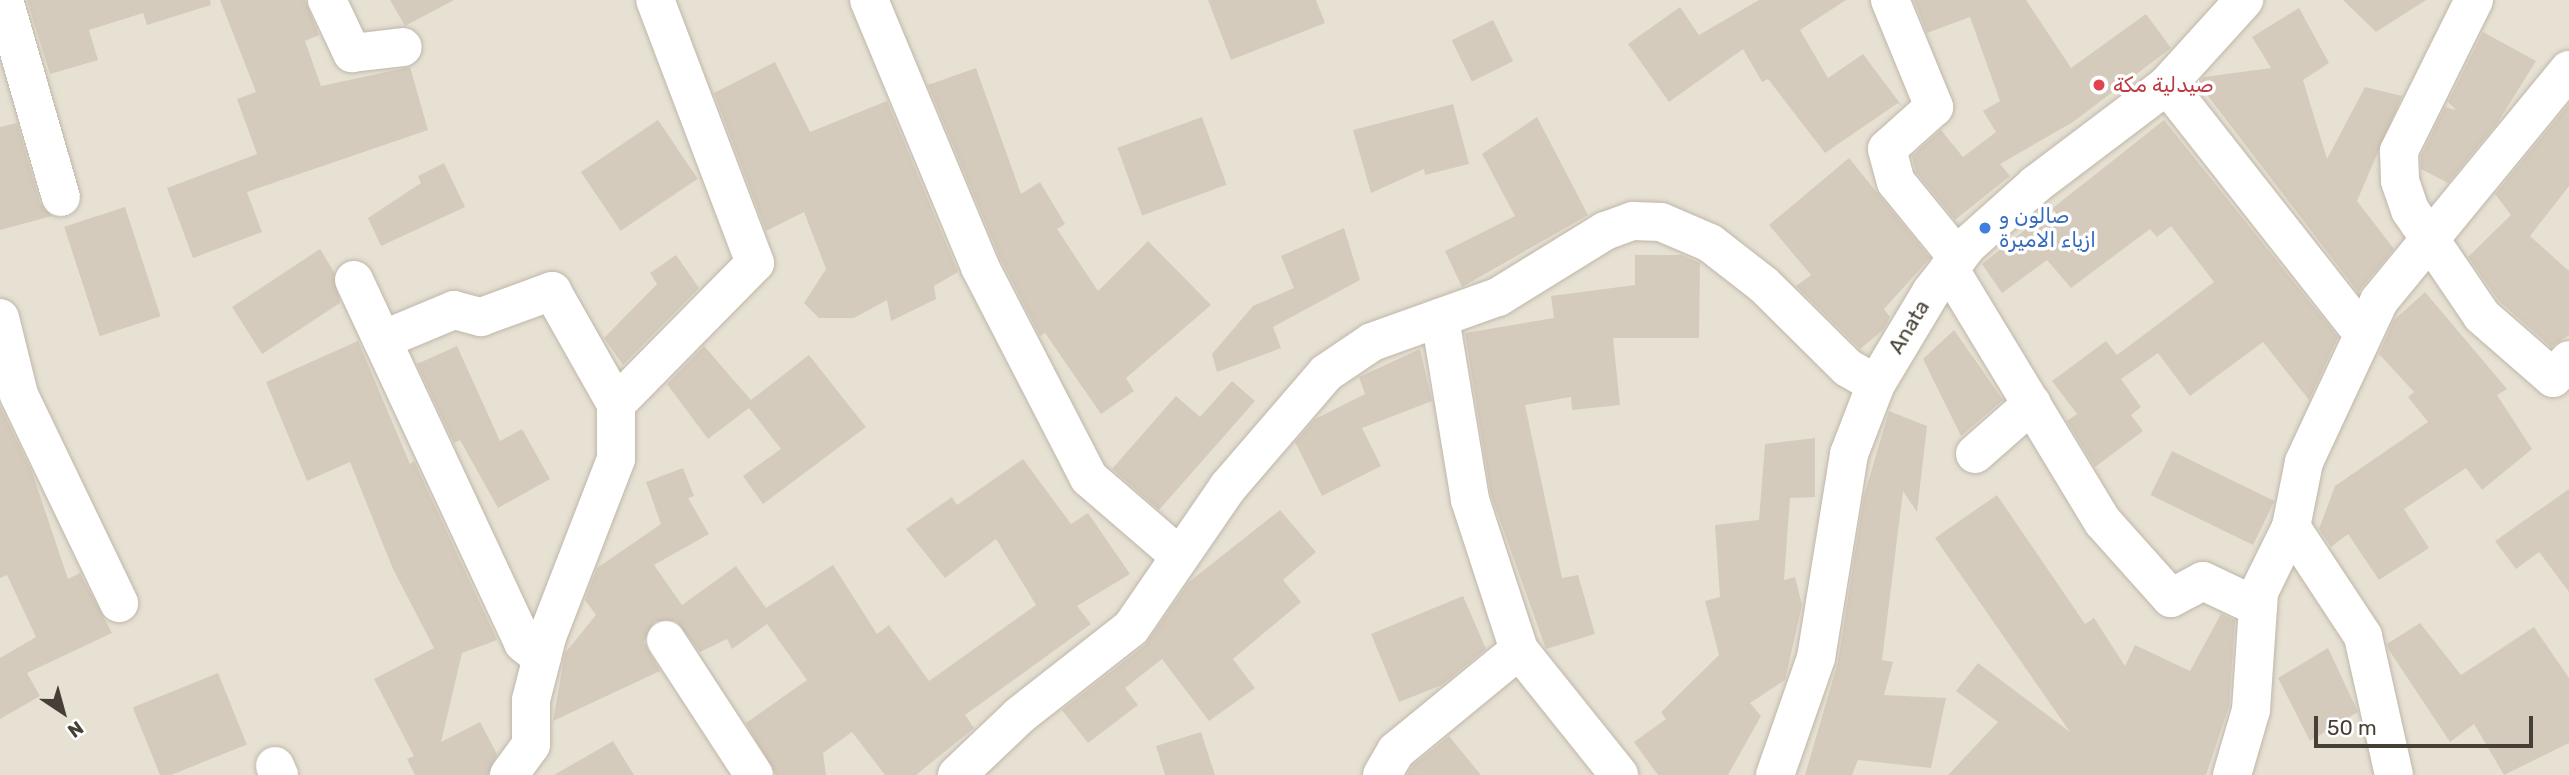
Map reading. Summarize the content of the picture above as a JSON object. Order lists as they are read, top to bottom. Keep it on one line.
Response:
{"streets":{"street":["Anata"]},"places":["صيدلية مكة","صالون و ازياء الاميرة"],"scale_bar":"50 m","north":"bottom right"}
